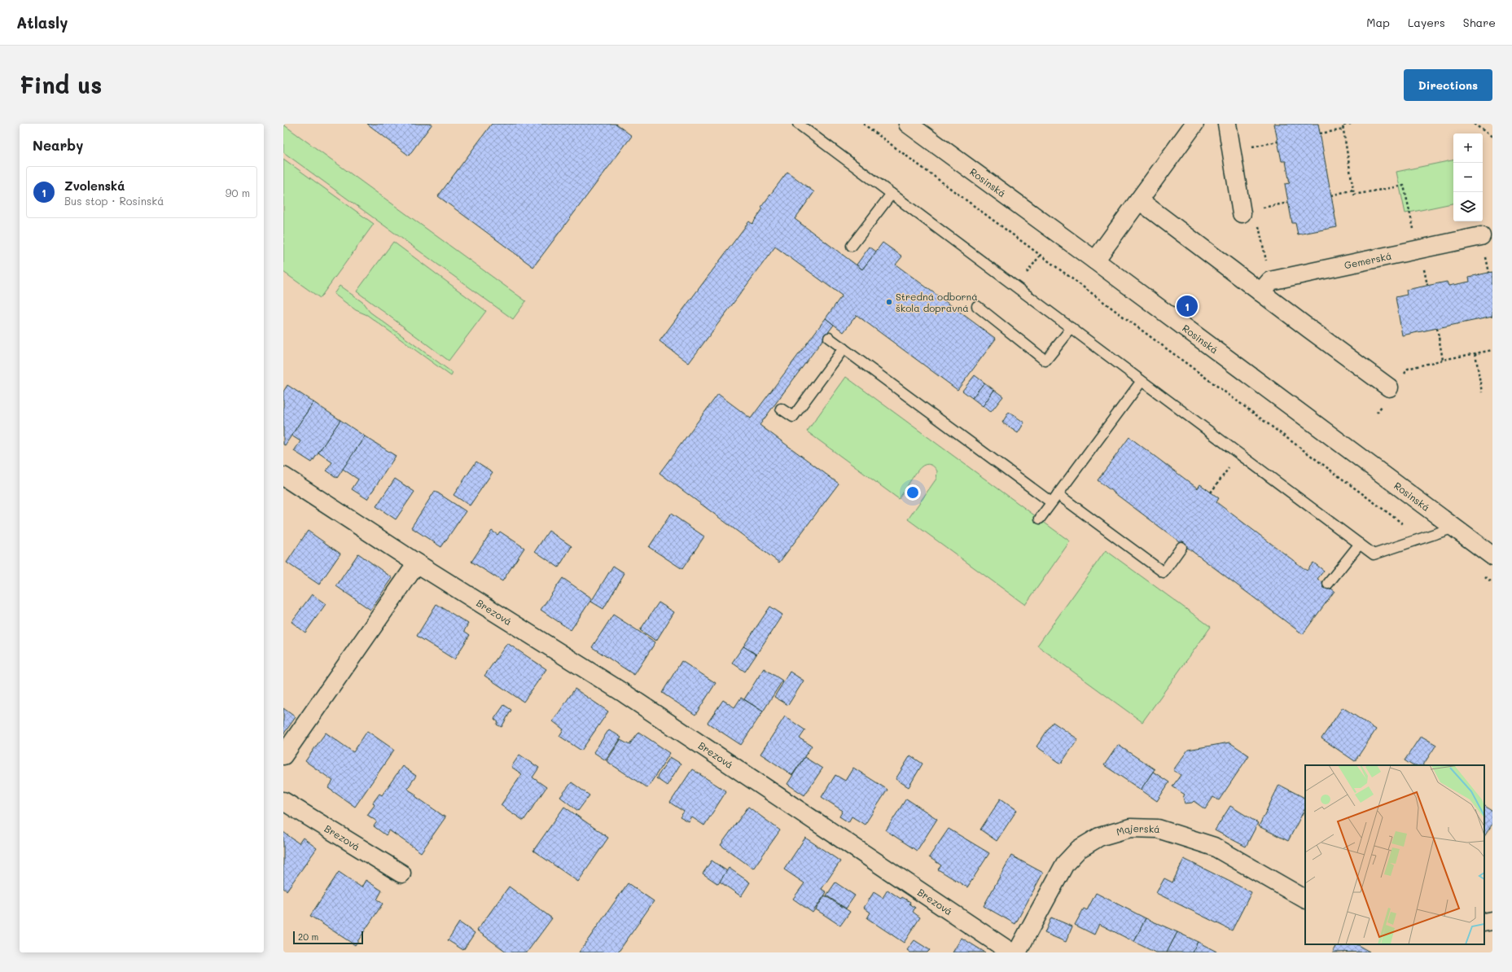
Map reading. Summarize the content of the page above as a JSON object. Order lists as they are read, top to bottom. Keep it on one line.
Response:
{"streets":{"street":["Rosinská","Gemerská","Brezová","Majerská"]},"places":["Stredná odborná škola dopravná"],"scale_bar":"20 m","page":{"header":"Atlasly","nav":["Map","Layers","Share"],"buttons":"Directions","title":"Find us","heading":"Nearby","map_buttons":["+","−"],"list":[{"mark":"1","name":"Zvolenská","note":"Bus stop · Rosinská","value":"90 m"}],"pins":"1","scale":"20 m"}}
